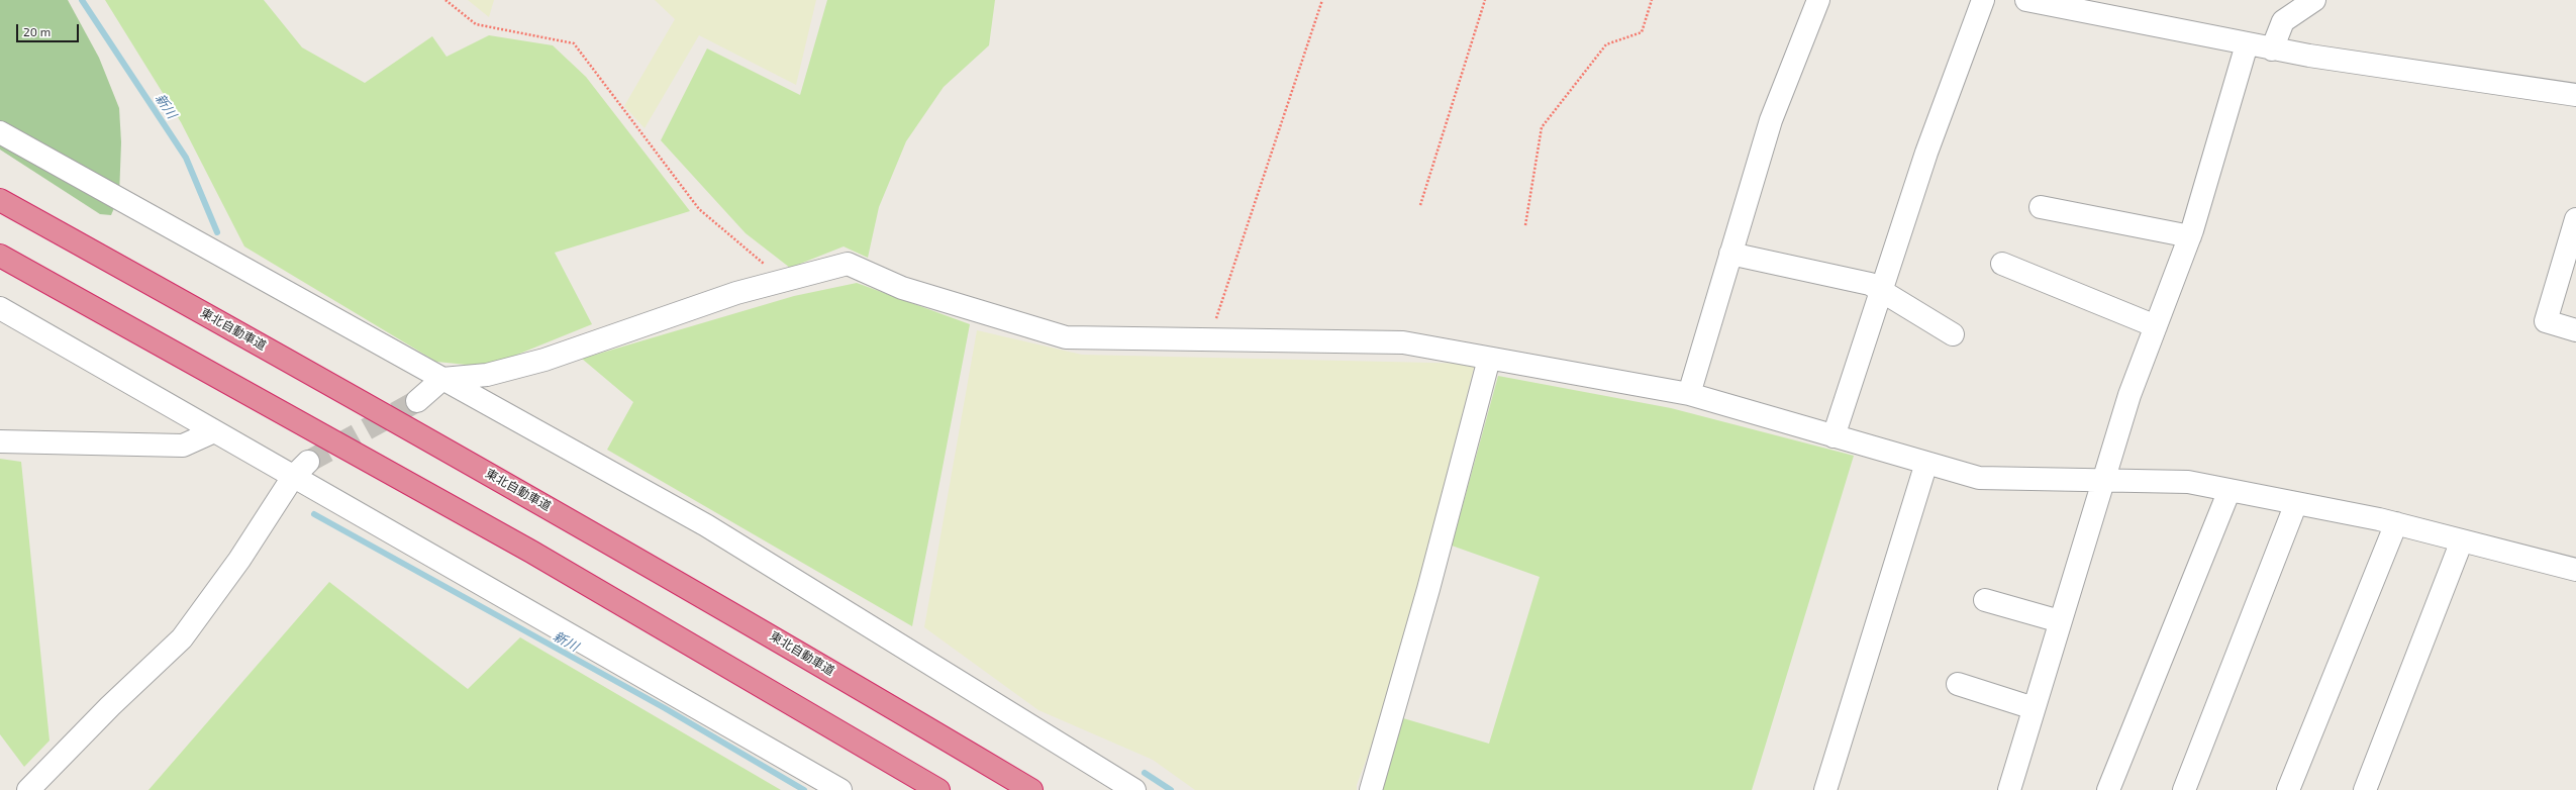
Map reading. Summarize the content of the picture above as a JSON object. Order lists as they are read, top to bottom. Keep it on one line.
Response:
{"streets":{"highway":["東北自動車道"]},"water":["新川"],"scale_bar":"20 m"}
